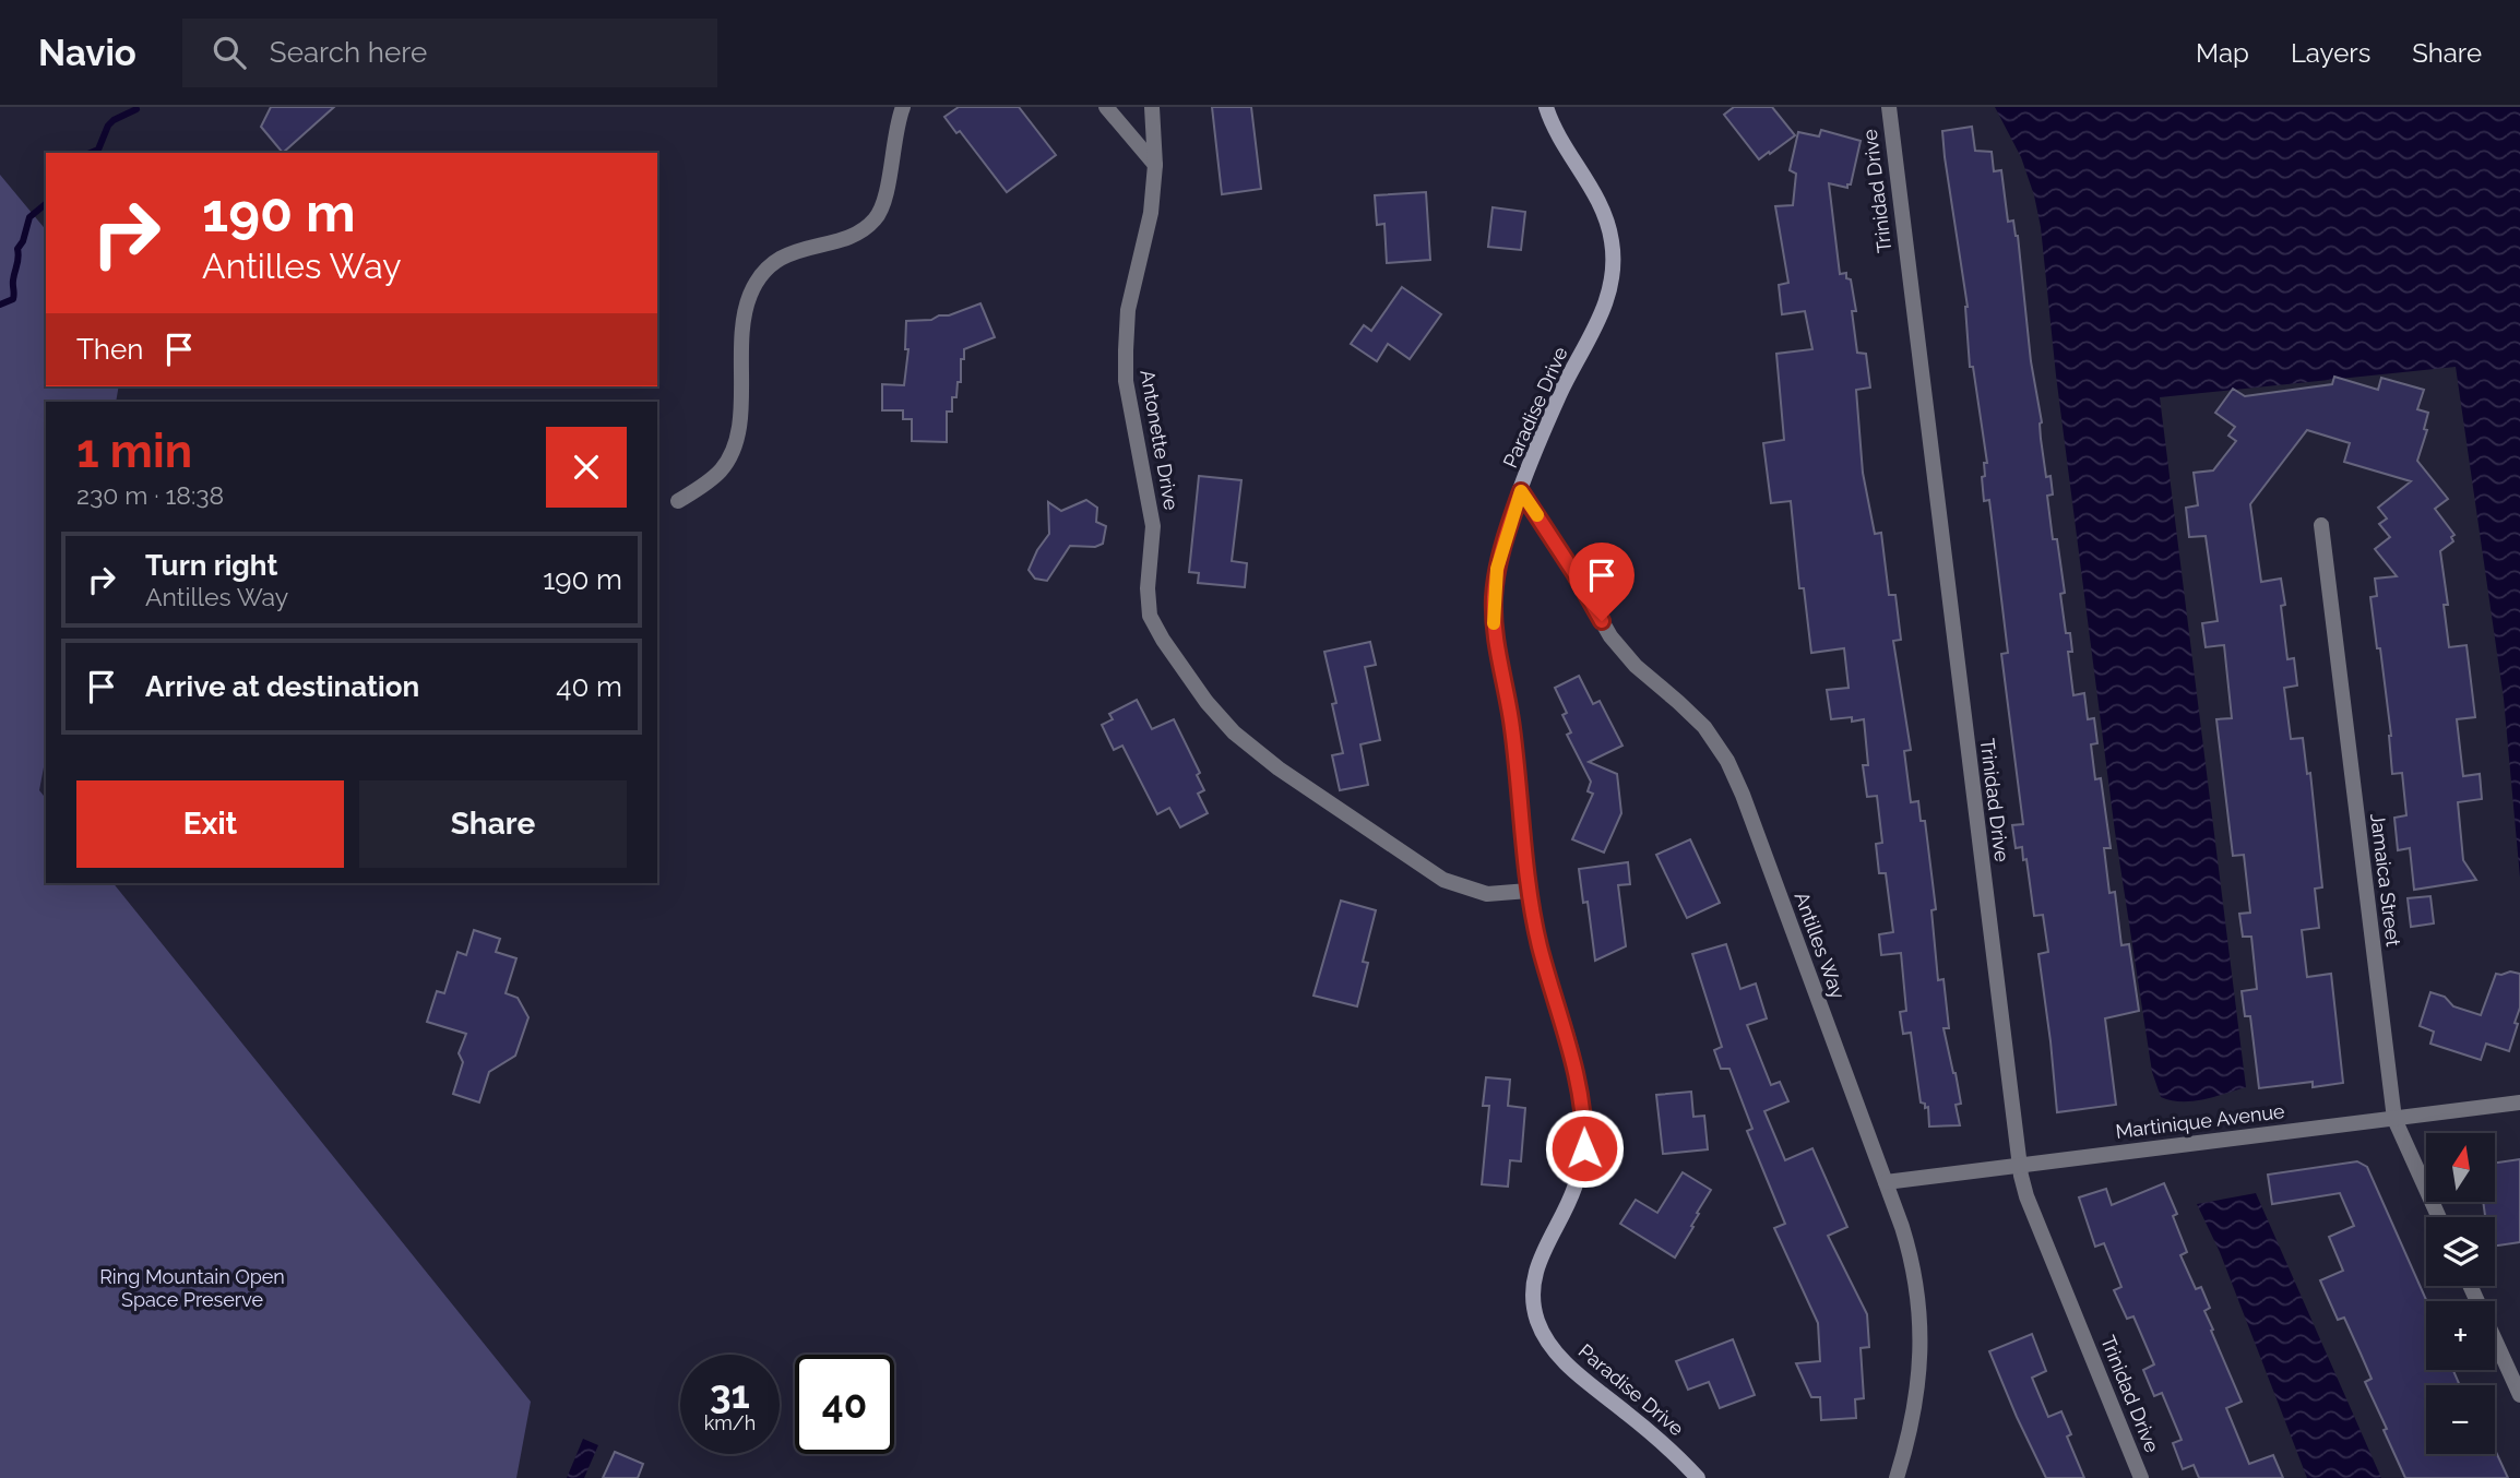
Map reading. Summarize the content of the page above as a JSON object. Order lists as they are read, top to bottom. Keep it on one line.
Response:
{"streets":{"street":["Trinidad Drive","Paradise Drive","Antonette Drive","Jamaica Street","Antilles Way","Martinique Avenue"]},"crossings":[["Trinidad Drive","Martinique Avenue"],["Paradise Drive","Antonette Drive"],["Paradise Drive","Antilles Way"],["Jamaica Street","Martinique Avenue"],["Antilles Way","Martinique Avenue"]],"parks":["Ring Mountain Open Space Preserve"],"north":"top","page":{"header":"Navio","search":"Search here","nav":["Map","Layers","Share"],"turn":["190 m","Antilles Way"],"then":"Then","heading":["1 min","230 m · 18:38"],"list":[{"name":"Turn right","note":"Antilles Way","value":"190 m"},{"name":"Arrive at destination","value":"40 m"}],"buttons":["Exit","Share"],"map_buttons":["+","−"],"speed":"31 km/h","limit":"40"}}
